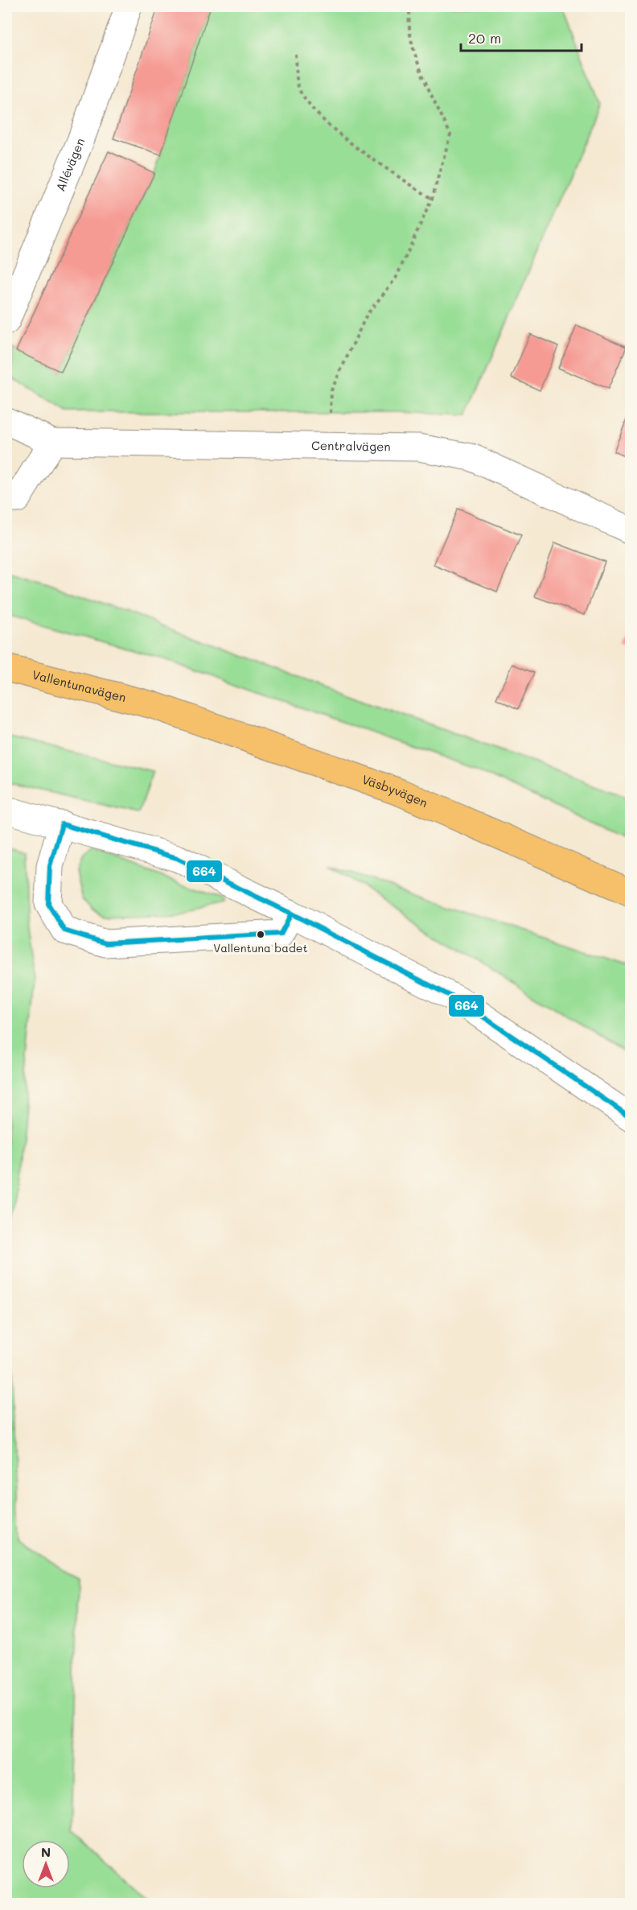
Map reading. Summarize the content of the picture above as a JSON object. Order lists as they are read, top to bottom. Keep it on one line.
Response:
{"streets":{"main road":["Vallentunavägen","Väsbyvägen"],"street":["Allévägen","Centralvägen"]},"crossings":[["Vallentunavägen","Väsbyvägen"]],"places":["Vallentuna badet"],"lines":["transit line 664"],"scale_bar":"20 m","north":"top"}
